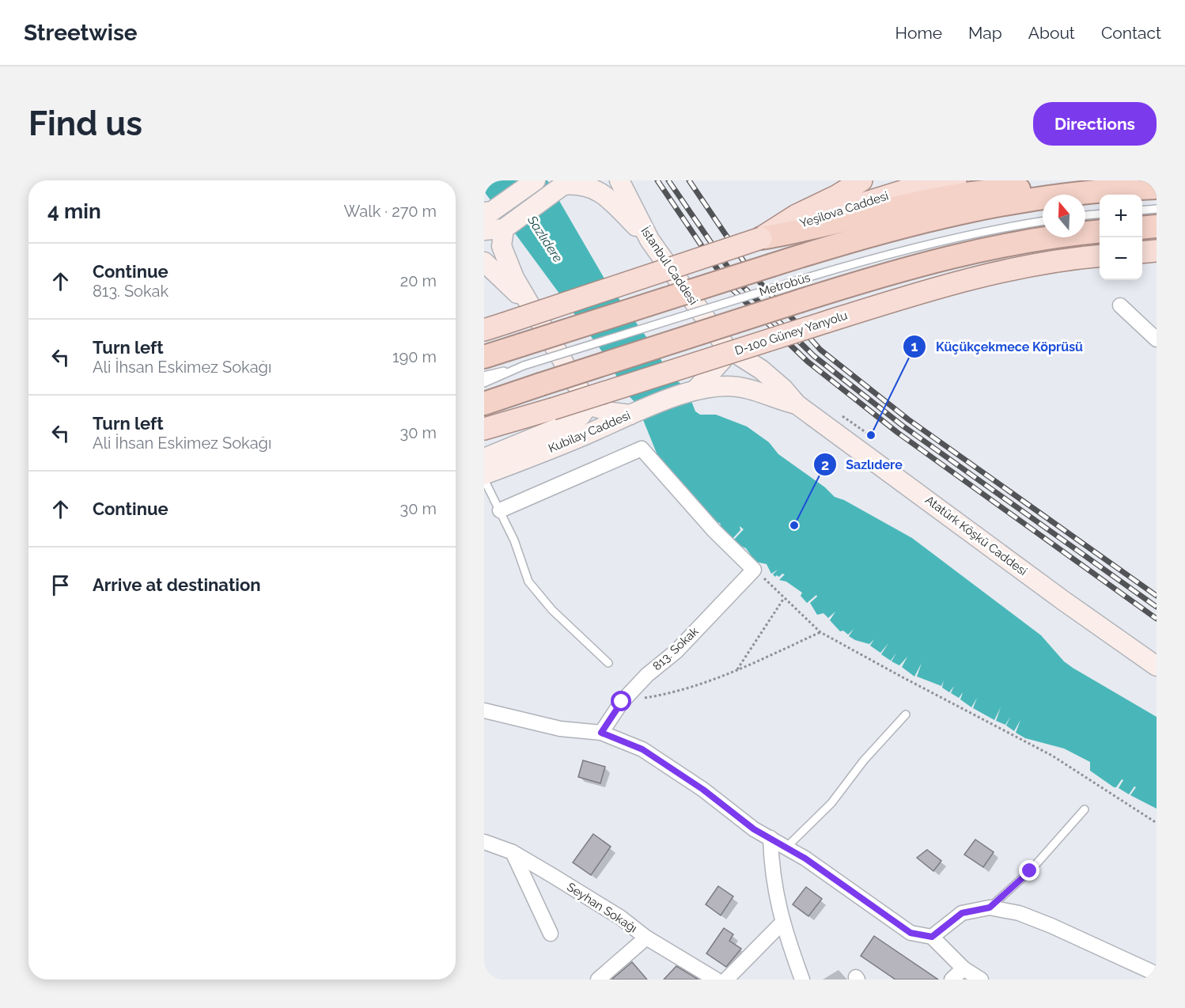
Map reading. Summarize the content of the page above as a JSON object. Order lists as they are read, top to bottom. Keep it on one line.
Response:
{"streets":{"main road":["Yeşilova Caddesi","İstanbul Caddesi","D-100 Güney Yanyolu","Kubilay Caddesi","Atatürk Köşkü Caddesi"],"street":["813. Sokak","Seyhan Sokağı"],"lane":["Metrobüs"]},"water":["Sazlıdere"],"places":["Küçükçekmece Köprüsü","Sazlıdere"],"north":"top","page":{"header":"Streetwise","nav":["Home","Map","About","Contact"],"buttons":"Directions","title":"Find us","heading":["4 min","Walk · 270 m"],"map_buttons":["+","−"],"list":[["Continue","813. Sokak","20 m"],["Turn left","Ali İhsan Eskimez Sokağı","190 m"],["Turn left","Ali İhsan Eskimez Sokağı","30 m"],["Continue","30 m"],"Arrive at destination"]}}
